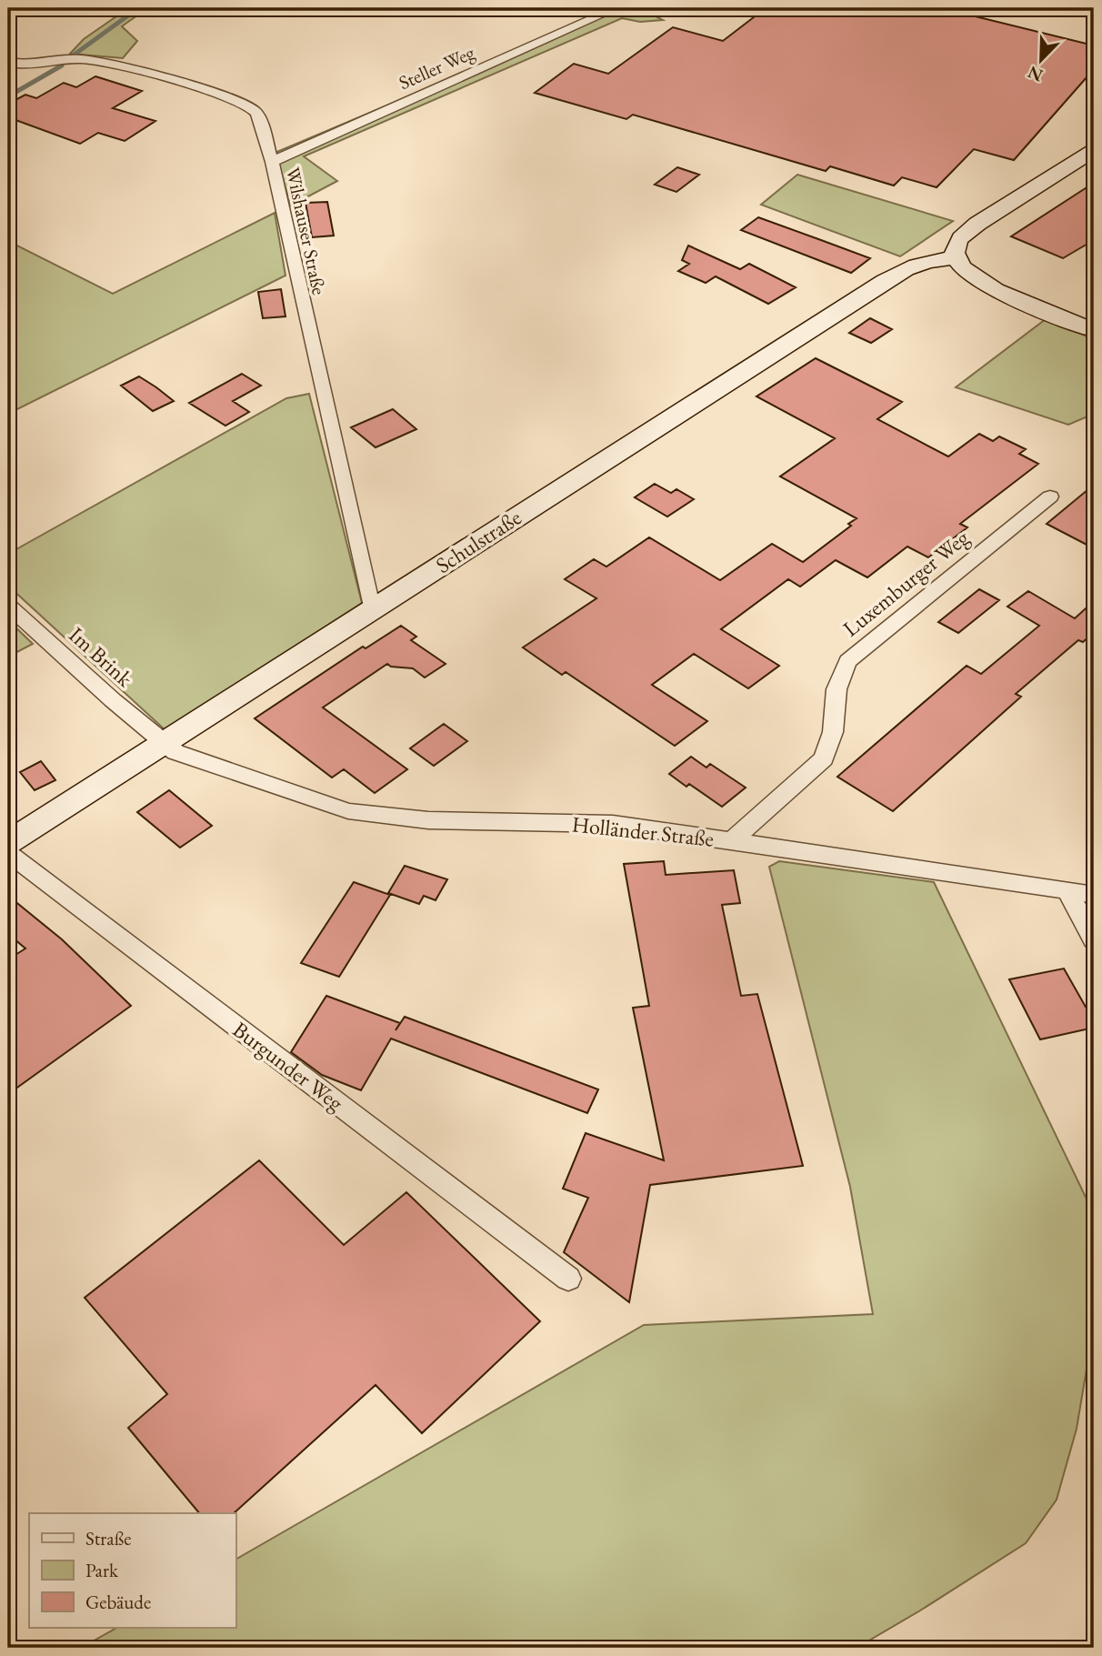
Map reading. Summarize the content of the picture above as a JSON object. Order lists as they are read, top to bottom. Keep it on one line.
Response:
{"streets":{"street":["Steller Weg","Wilshauser Straße","Schulstraße","Luxemburger Weg","Im Brink","Holländer Straße","Burgunder Weg"]},"crossings":[["Steller Weg","Wilshauser Straße"],["Wilshauser Straße","Schulstraße"],["Schulstraße","Im Brink"],["Schulstraße","Holländer Straße"],["Luxemburger Weg","Holländer Straße"],["Im Brink","Holländer Straße"]],"legend":["Straße","Park","Gebäude"],"north":"bottom left"}
